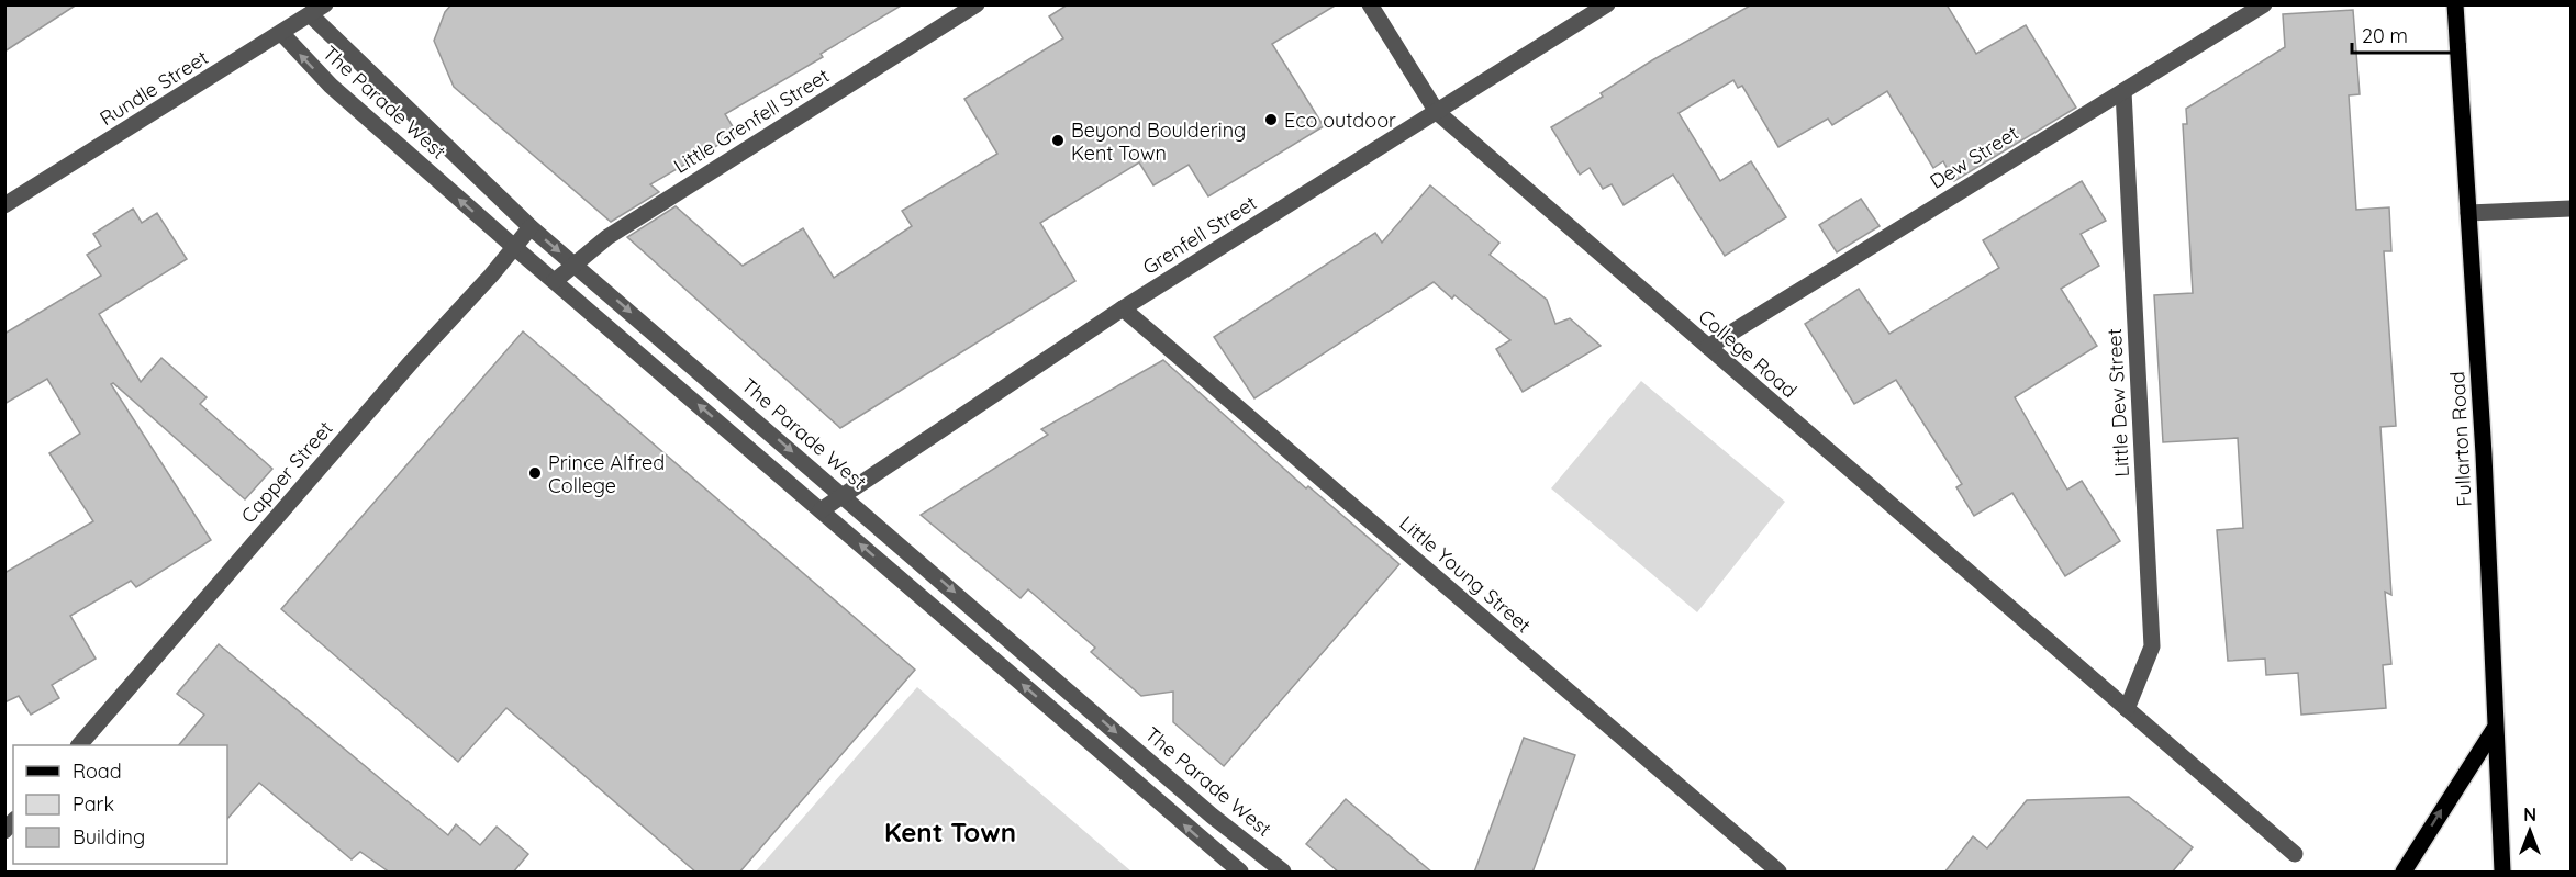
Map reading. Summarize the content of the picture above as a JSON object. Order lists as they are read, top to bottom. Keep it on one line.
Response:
{"streets":{"main road":["Fullarton Road"],"street":["Rundle Street","The Parade West","Little Grenfell Street","Dew Street","Grenfell Street","College Road","Little Dew Street","Capper Street","Little Young Street"]},"crossings":[["Rundle Street","The Parade West"],["The Parade West","Little Grenfell Street"],["The Parade West","Grenfell Street"],["The Parade West","Capper Street"],["Dew Street","College Road"],["Dew Street","Little Dew Street"],["Grenfell Street","College Road"],["Grenfell Street","Little Young Street"],["College Road","Little Dew Street"]],"districts":["Kent Town"],"places":["Eco outdoor","Beyond Bouldering Kent Town","Prince Alfred College"],"legend":["Road","Park","Building"],"scale_bar":"20 m","north":"top"}
